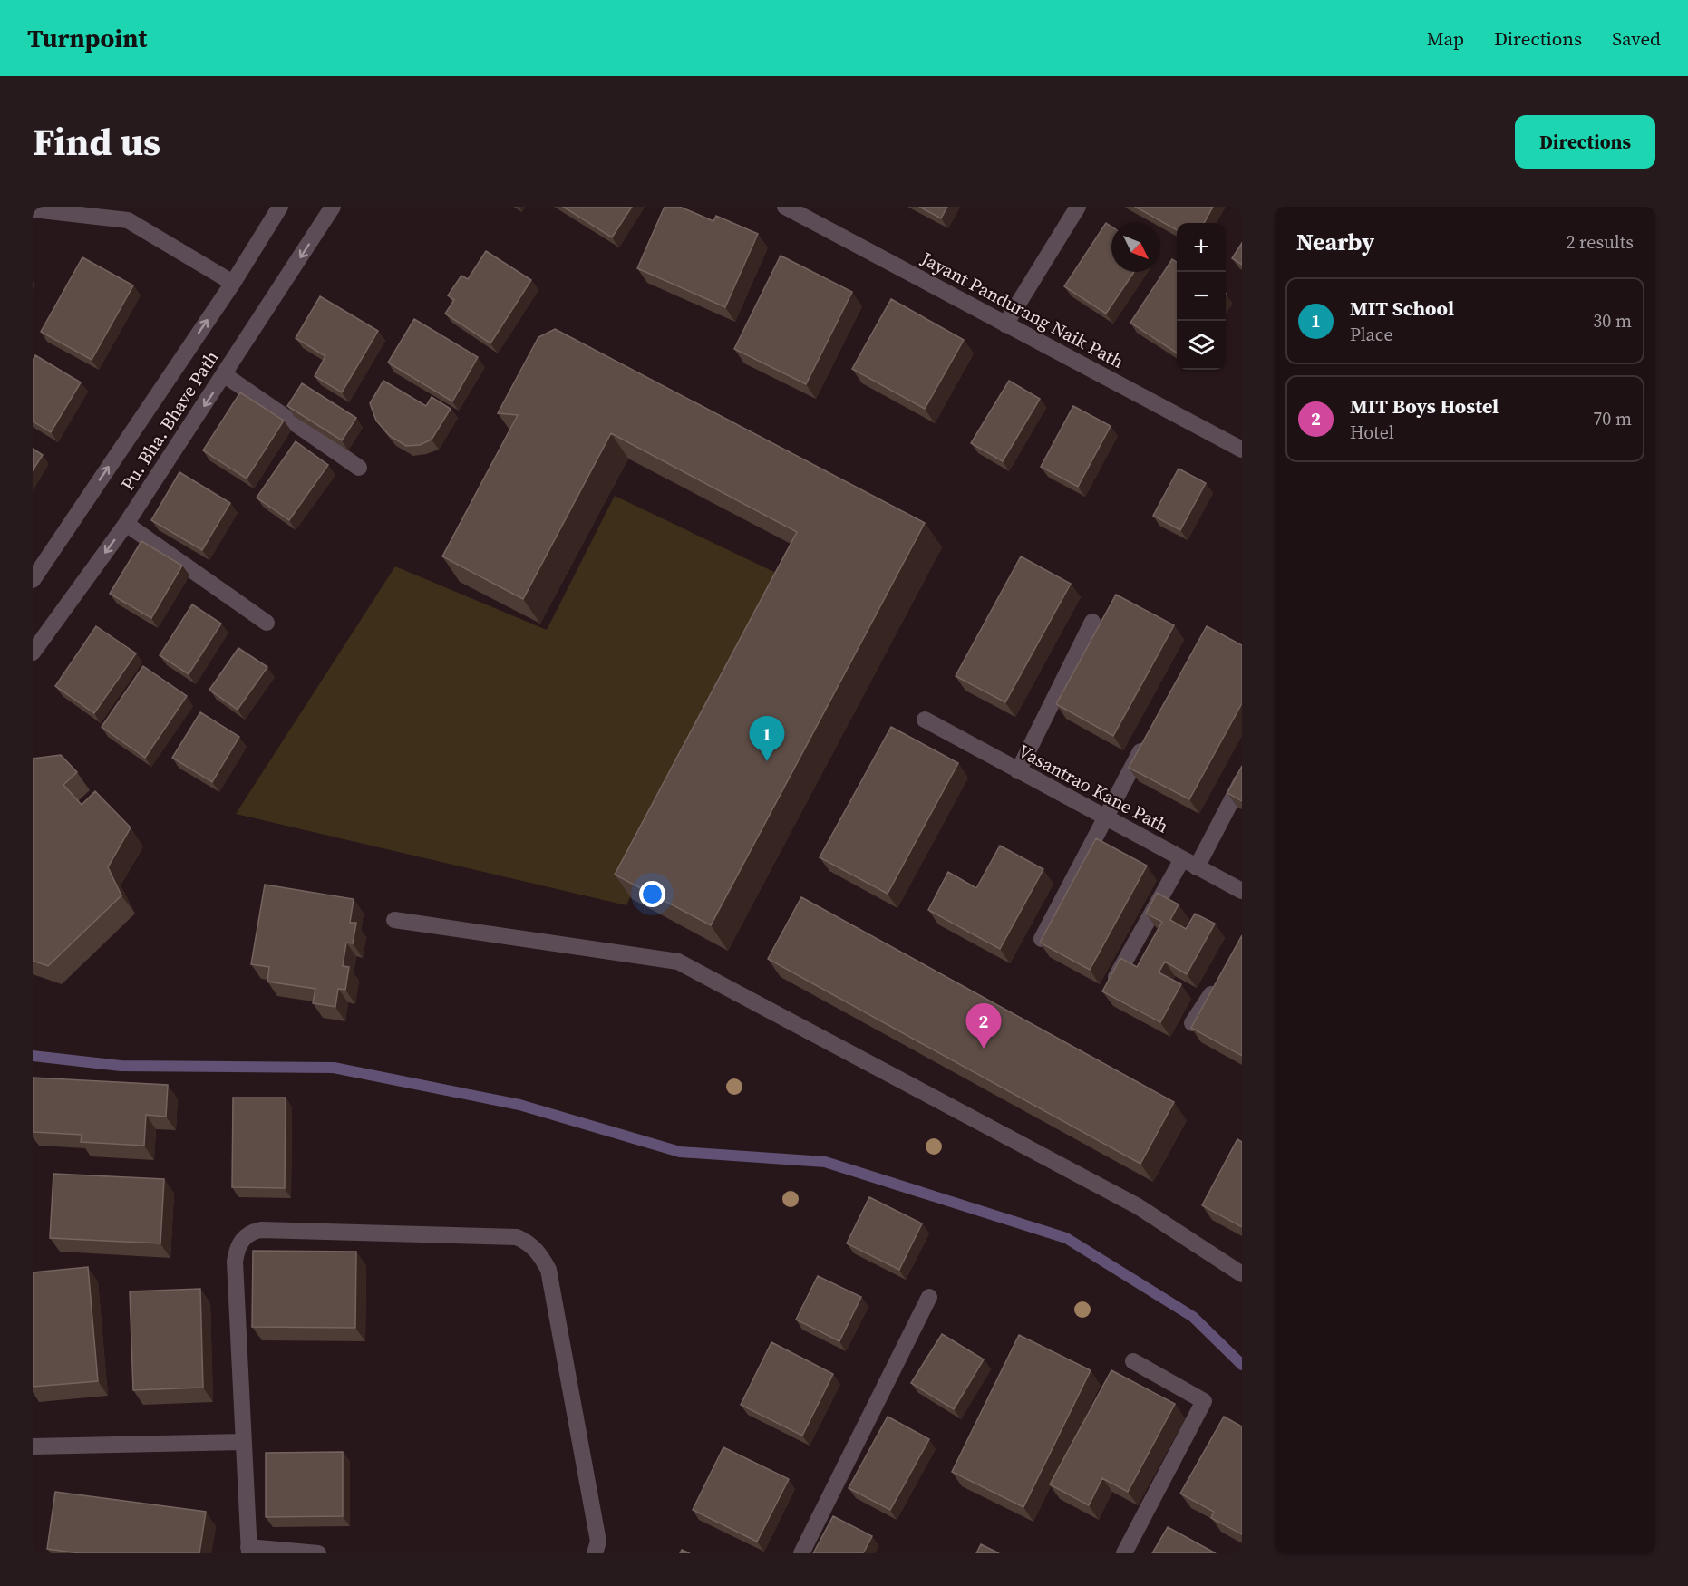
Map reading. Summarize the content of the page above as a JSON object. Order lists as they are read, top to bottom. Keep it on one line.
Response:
{"streets":{"street":["Jayant Pandurang Naik Path","Pu. Bha. Bhave Path","Vasantrao Kane Path"]},"north":"bottom right","page":{"header":"Turnpoint","nav":["Map","Directions","Saved"],"title":"Find us","buttons":"Directions","heading":["Nearby","2 results"],"map_buttons":["+","−"],"list":[{"mark":"1","name":"MIT School","note":"Place","value":"30 m"},{"mark":"2","name":"MIT Boys Hostel","note":"Hotel","value":"70 m"}],"pins":["1","2"]}}
